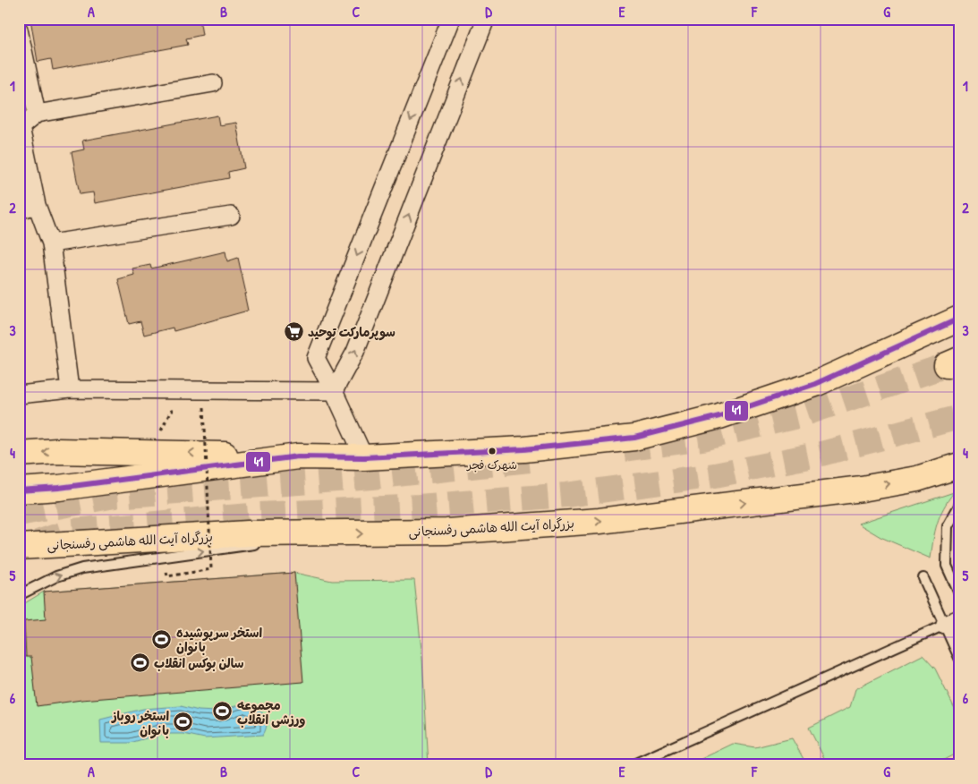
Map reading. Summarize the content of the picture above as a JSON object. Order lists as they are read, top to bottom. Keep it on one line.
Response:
{"streets":{"highway":["بزرگراه آیت الله هاشمی رفسنجانی"]},"places":{"supermarket":["سوپرمارکت توحید"],"other":["شهرک فجر"],"sports":["استخر سرپوشیده بانوان","سالن بوکس انقلاب","مجموعه ورزشی انقلاب","استخر روباز بانوان"]},"lines":["transit line 41"],"grid":{"columns":["A","B","C","D","E","F","G"],"rows":["1","2","3","4","5","6"]}}
